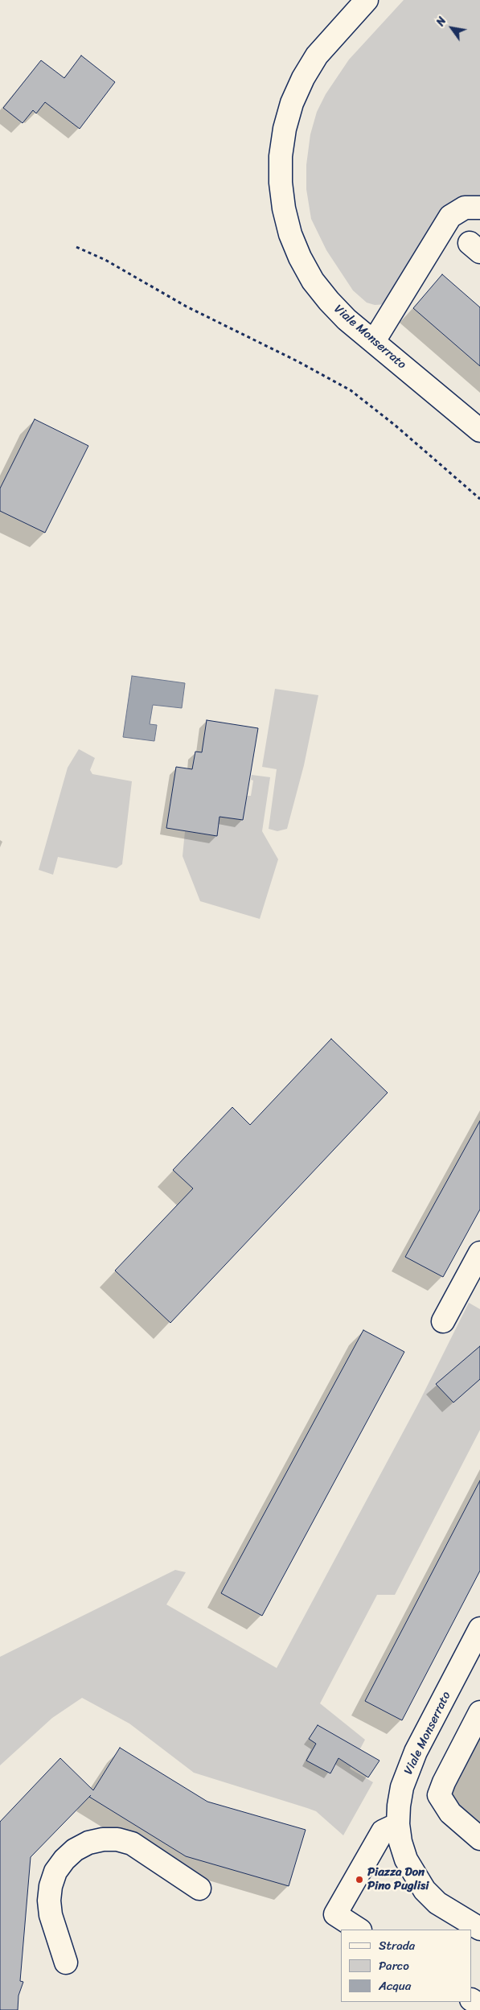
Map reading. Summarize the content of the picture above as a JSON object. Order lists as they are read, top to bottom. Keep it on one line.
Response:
{"streets":{"street":["Viale Monserrato"]},"places":["Piazza Don Pino Puglisi"],"legend":["Strada","Parco","Acqua"],"north":"top left"}
